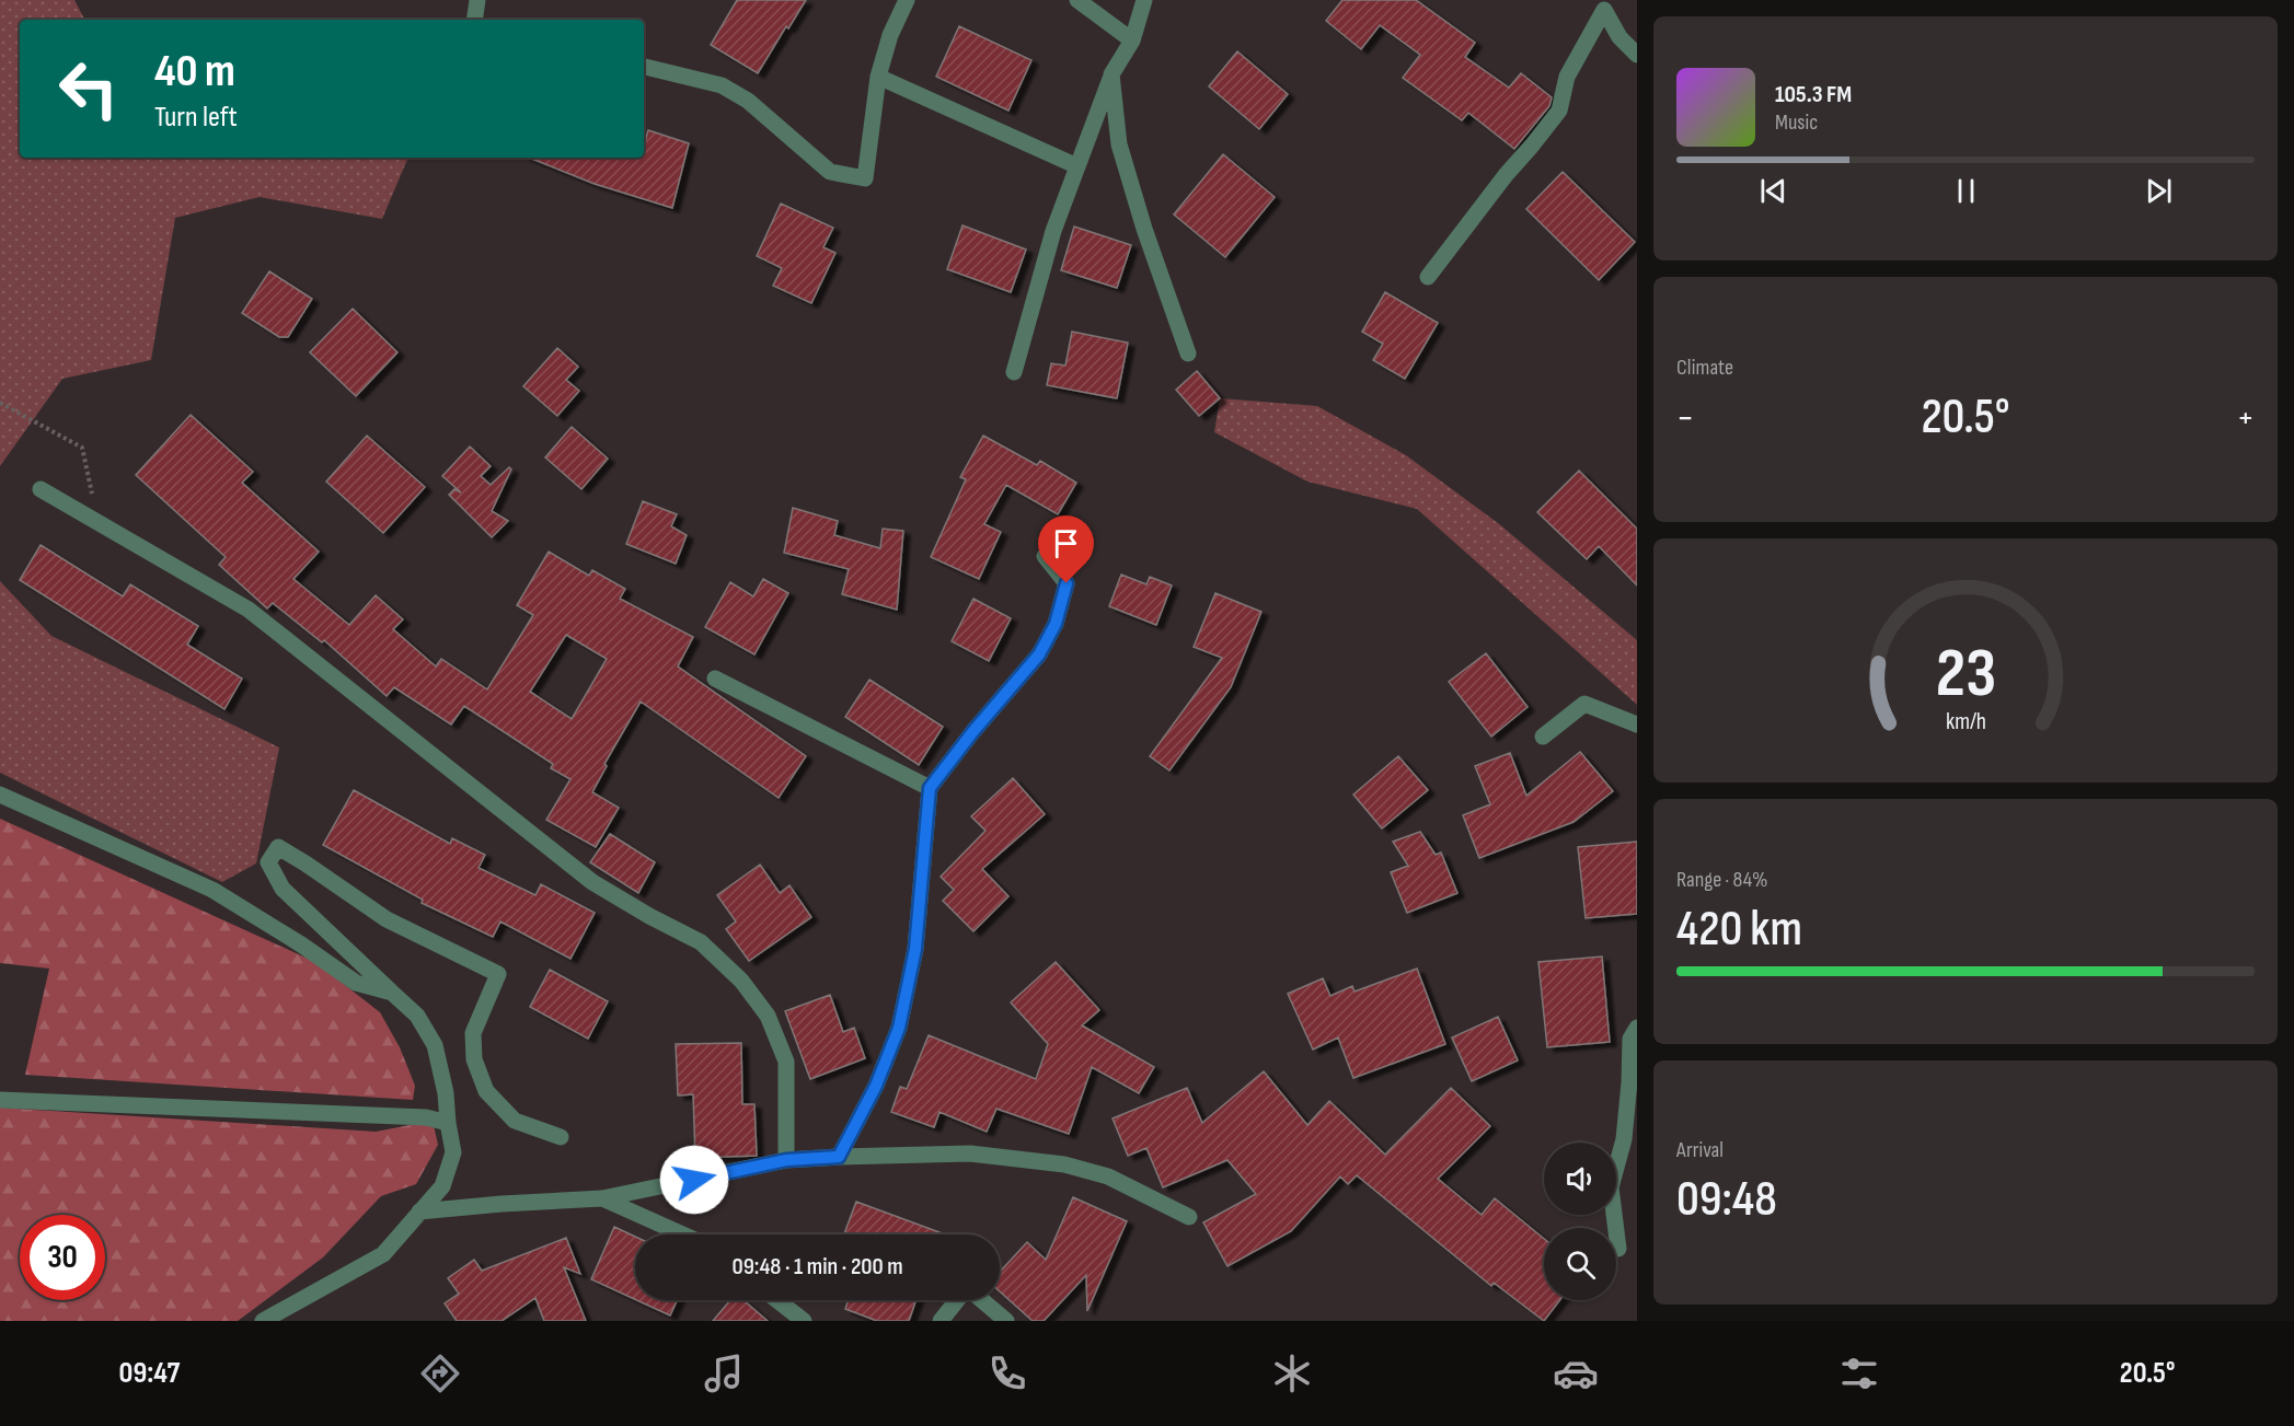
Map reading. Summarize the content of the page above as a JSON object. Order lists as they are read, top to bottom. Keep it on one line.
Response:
{"page":{"turn":["40 m","Turn left"],"song":["105.3 FM","Music"],"tile":["Climate",["Range · 84%","420 km"],["Arrival","09:48"]],"heat":["−","20.5°","+"],"limit":"30","trip":"09:48 · 1 min · 200 m","tabs":["09:47","20.5°"],"gauge":["23","km/h"]}}
